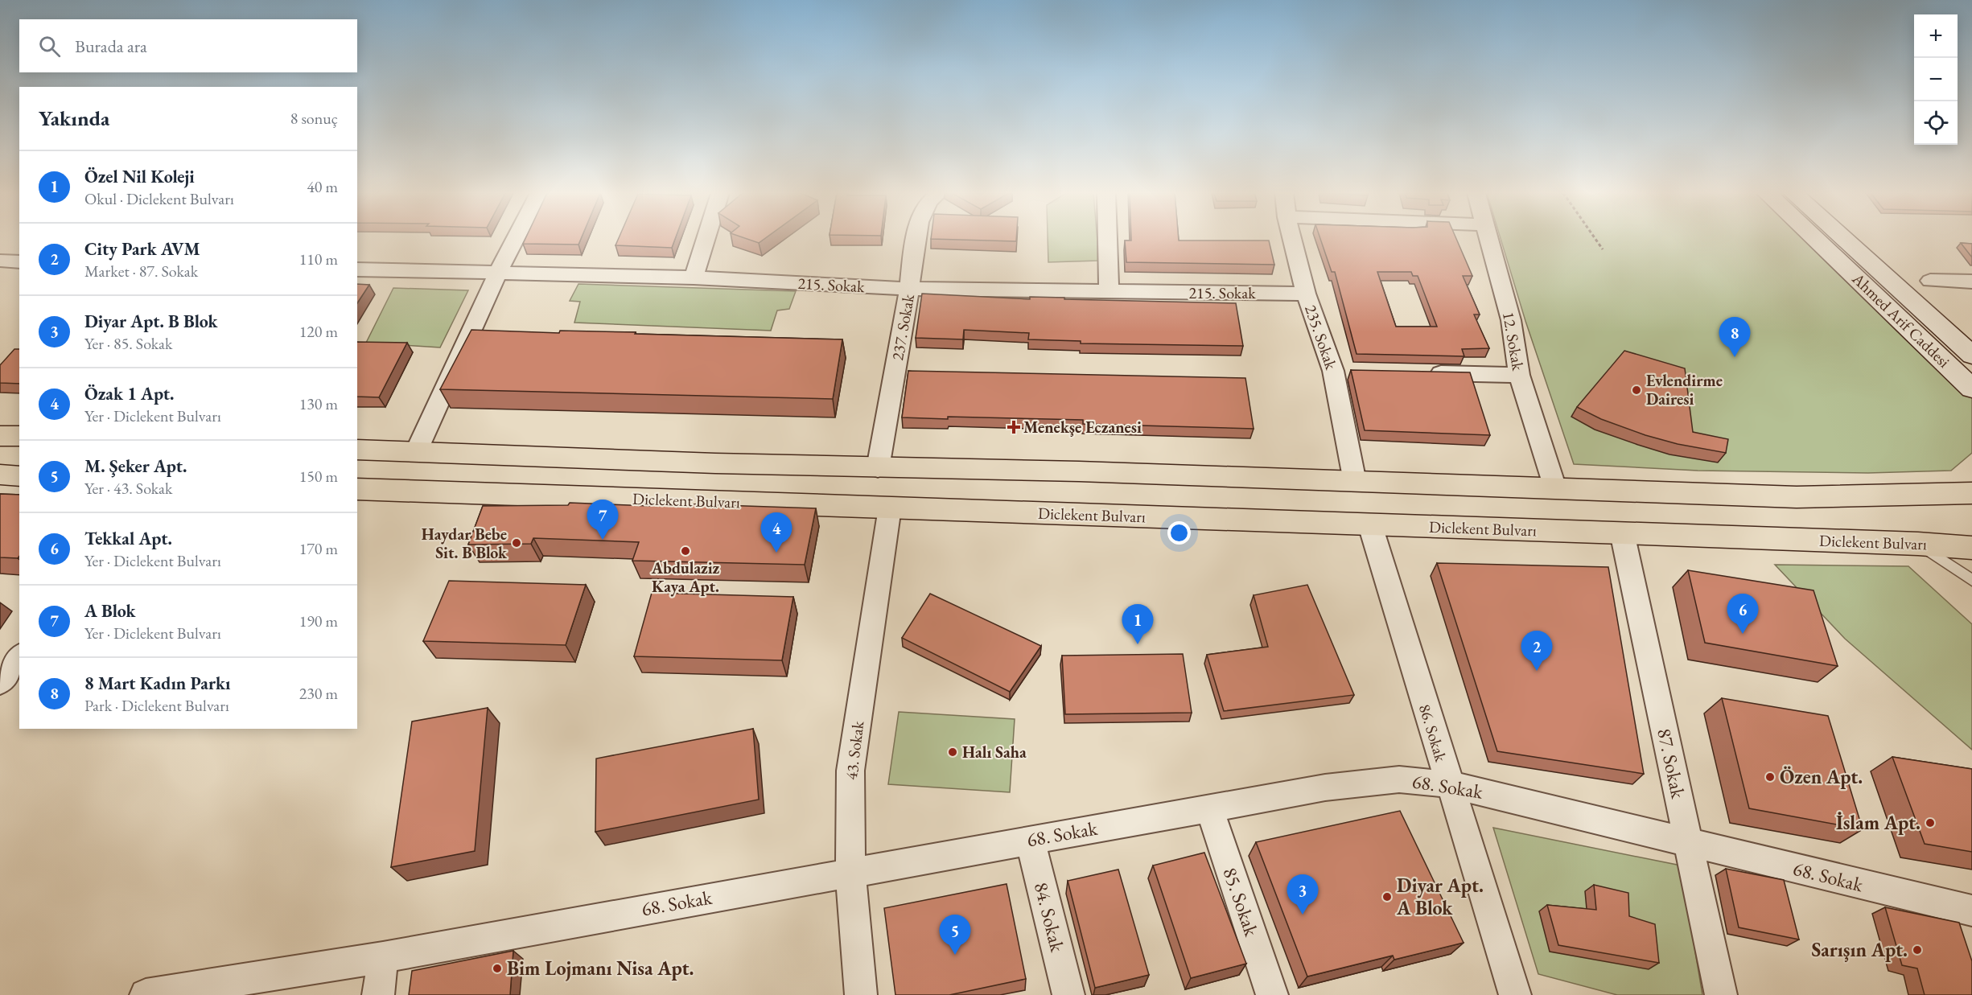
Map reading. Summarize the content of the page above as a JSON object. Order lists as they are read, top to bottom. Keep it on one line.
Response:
{"streets":{"main road":["Ahmed Arif Caddesi","Diclekent Bulvarı"],"street":["215. Sokak","237. Sokak","235. Sokak","12. Sokak","86. Sokak","43. Sokak","87. Sokak","68. Sokak","85. Sokak","84. Sokak"]},"crossings":[["215. Sokak","237. Sokak"],["215. Sokak","235. Sokak"],["Diclekent Bulvarı","86. Sokak"],["Diclekent Bulvarı","43. Sokak"],["Diclekent Bulvarı","87. Sokak"],["86. Sokak","68. Sokak"],["43. Sokak","68. Sokak"],["87. Sokak","68. Sokak"],["68. Sokak","85. Sokak"],["68. Sokak","84. Sokak"]],"places":{"other":["Evlendirme Dairesi","Haydar Bebe Sit. B Blok","Abdulaziz Kaya Apt.","Halı Saha","Özen Apt.","İslam Apt.","Diyar Apt. A Blok","Sarışın Apt.","Bim Lojmanı Nisa Apt."],"health":["Menekşe Eczanesi"]},"page":{"map_buttons":["+","−"],"search":"Burada ara","heading":["Yakında","8 sonuç"],"list":[{"mark":"1","name":"Özel Nil Koleji","note":"Okul · Diclekent Bulvarı","value":"40 m"},{"mark":"2","name":"City Park AVM","note":"Market · 87. Sokak","value":"110 m"},{"mark":"3","name":"Diyar Apt. B Blok","note":"Yer · 85. Sokak","value":"120 m"},{"mark":"4","name":"Özak 1 Apt.","note":"Yer · Diclekent Bulvarı","value":"130 m"},{"mark":"5","name":"M. Şeker Apt.","note":"Yer · 43. Sokak","value":"150 m"},{"mark":"6","name":"Tekkal Apt.","note":"Yer · Diclekent Bulvarı","value":"170 m"},{"mark":"7","name":"A Blok","note":"Yer · Diclekent Bulvarı","value":"190 m"},{"mark":"8","name":"8 Mart Kadın Parkı","note":"Park · Diclekent Bulvarı","value":"230 m"}],"pins":["8","7","4","6","1","2","3","5"]}}
